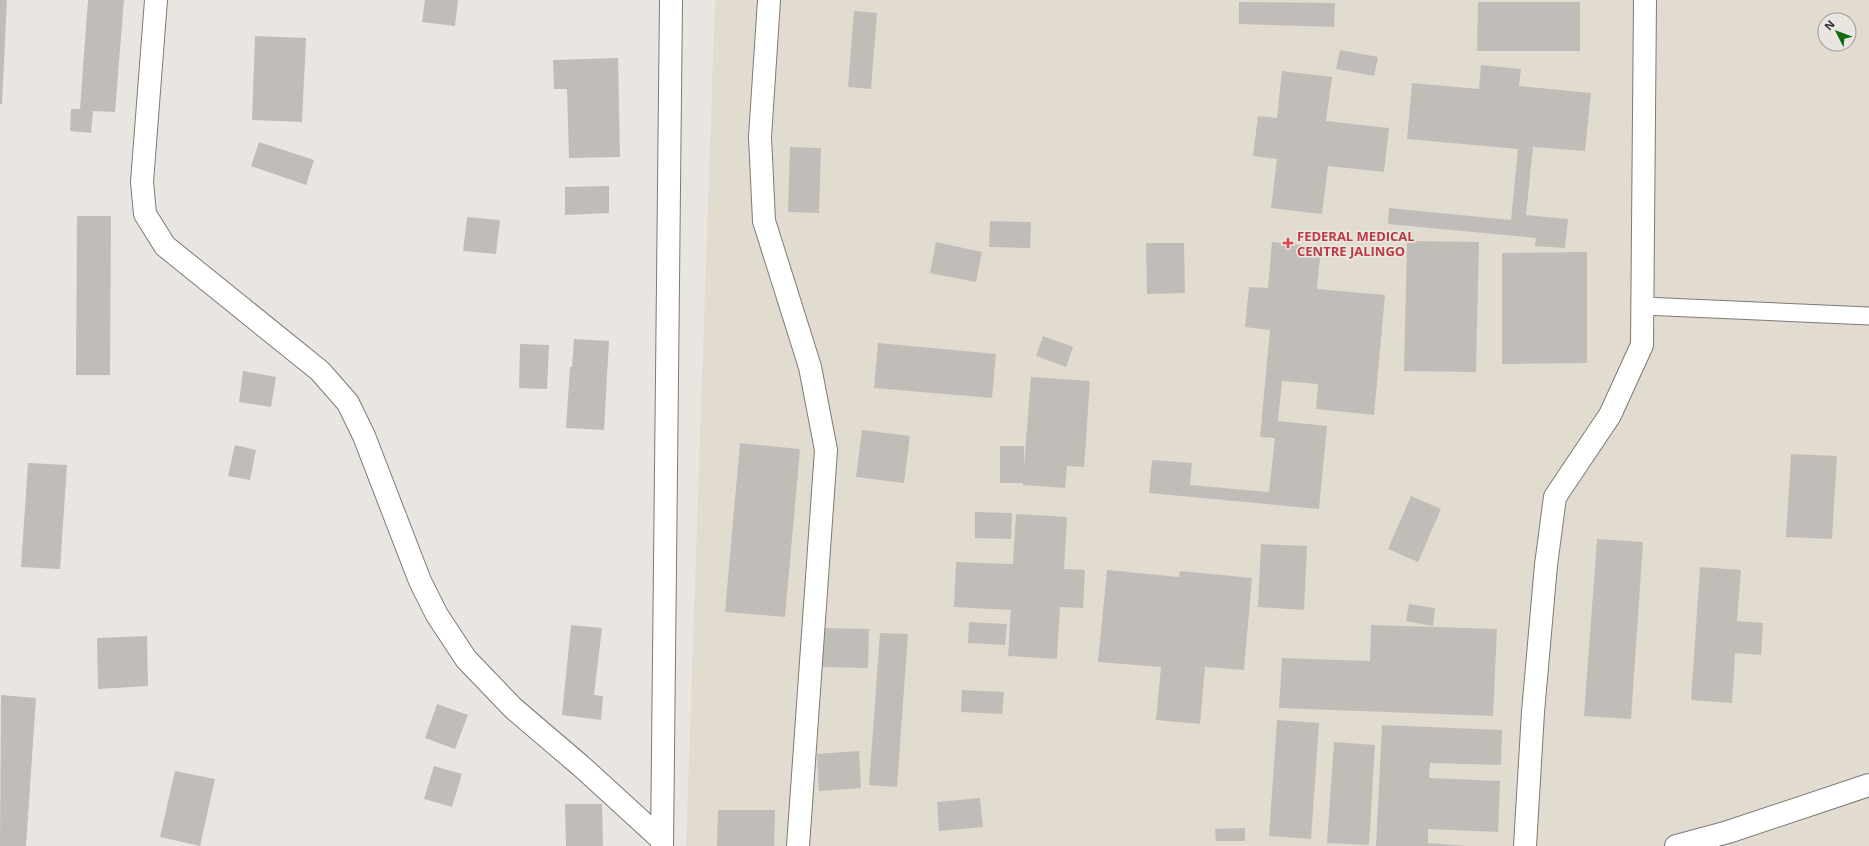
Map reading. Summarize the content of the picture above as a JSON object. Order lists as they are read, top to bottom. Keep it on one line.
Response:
{"places":{"health":["FEDERAL MEDICAL CENTRE JALINGO"]},"north":"top left"}
